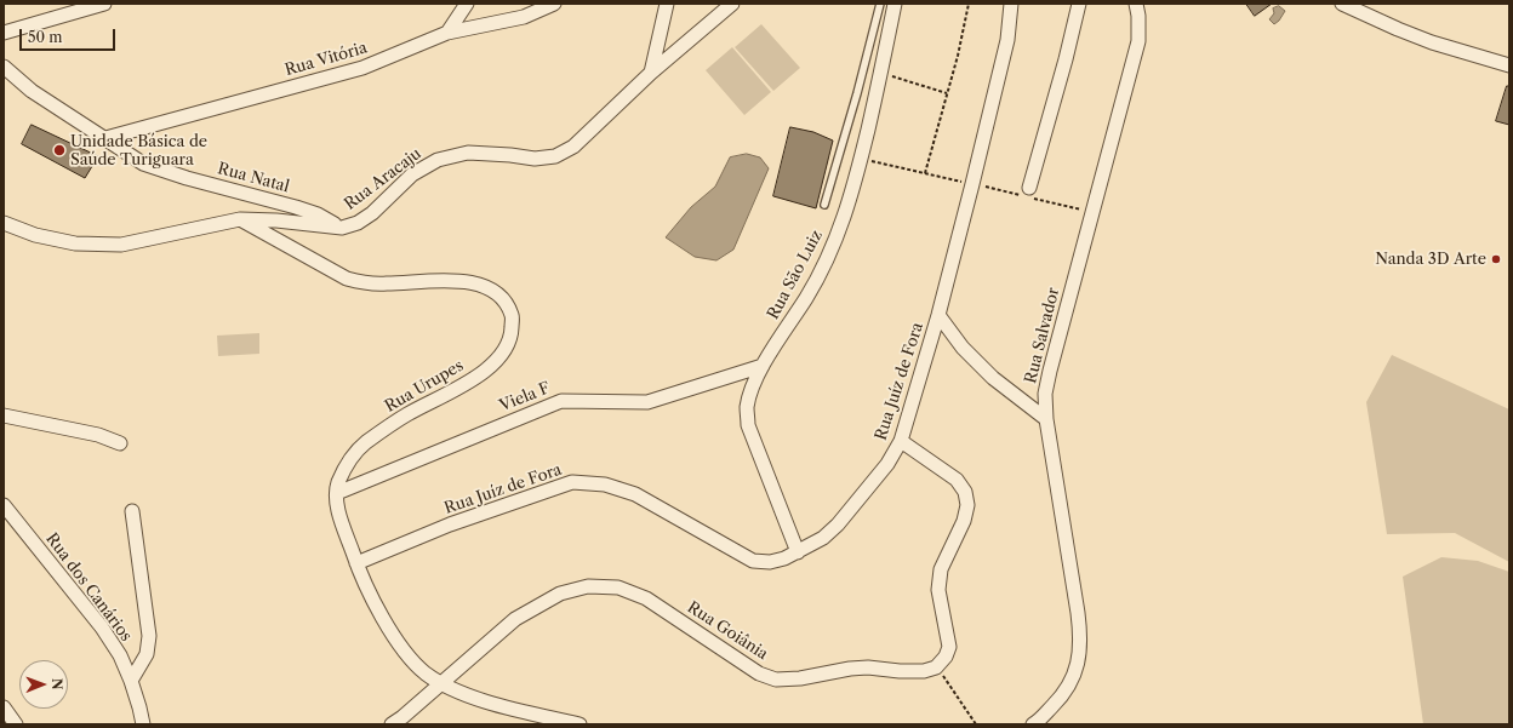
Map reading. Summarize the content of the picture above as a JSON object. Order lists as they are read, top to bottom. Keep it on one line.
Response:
{"streets":{"street":["Rua Vitória","Rua Natal","Rua Aracaju","Rua São Luiz","Rua Salvador","Rua Juíz de Fora","Rua Urupes","Viela F","Rua dos Canários","Rua Goiânia"]},"crossings":[["Rua Vitória","Rua Natal"],["Rua Natal","Rua Aracaju"],["Rua Aracaju","Rua Urupes"],["Rua São Luiz","Rua Juíz de Fora"],["Rua São Luiz","Viela F"],["Rua Juíz de Fora","Rua Urupes"],["Rua Urupes","Viela F"],["Rua Urupes","Rua Goiânia"]],"places":["Unidade Básica de Saúde Turiguara","Nanda 3D Arte"],"scale_bar":"50 m","north":"right"}
